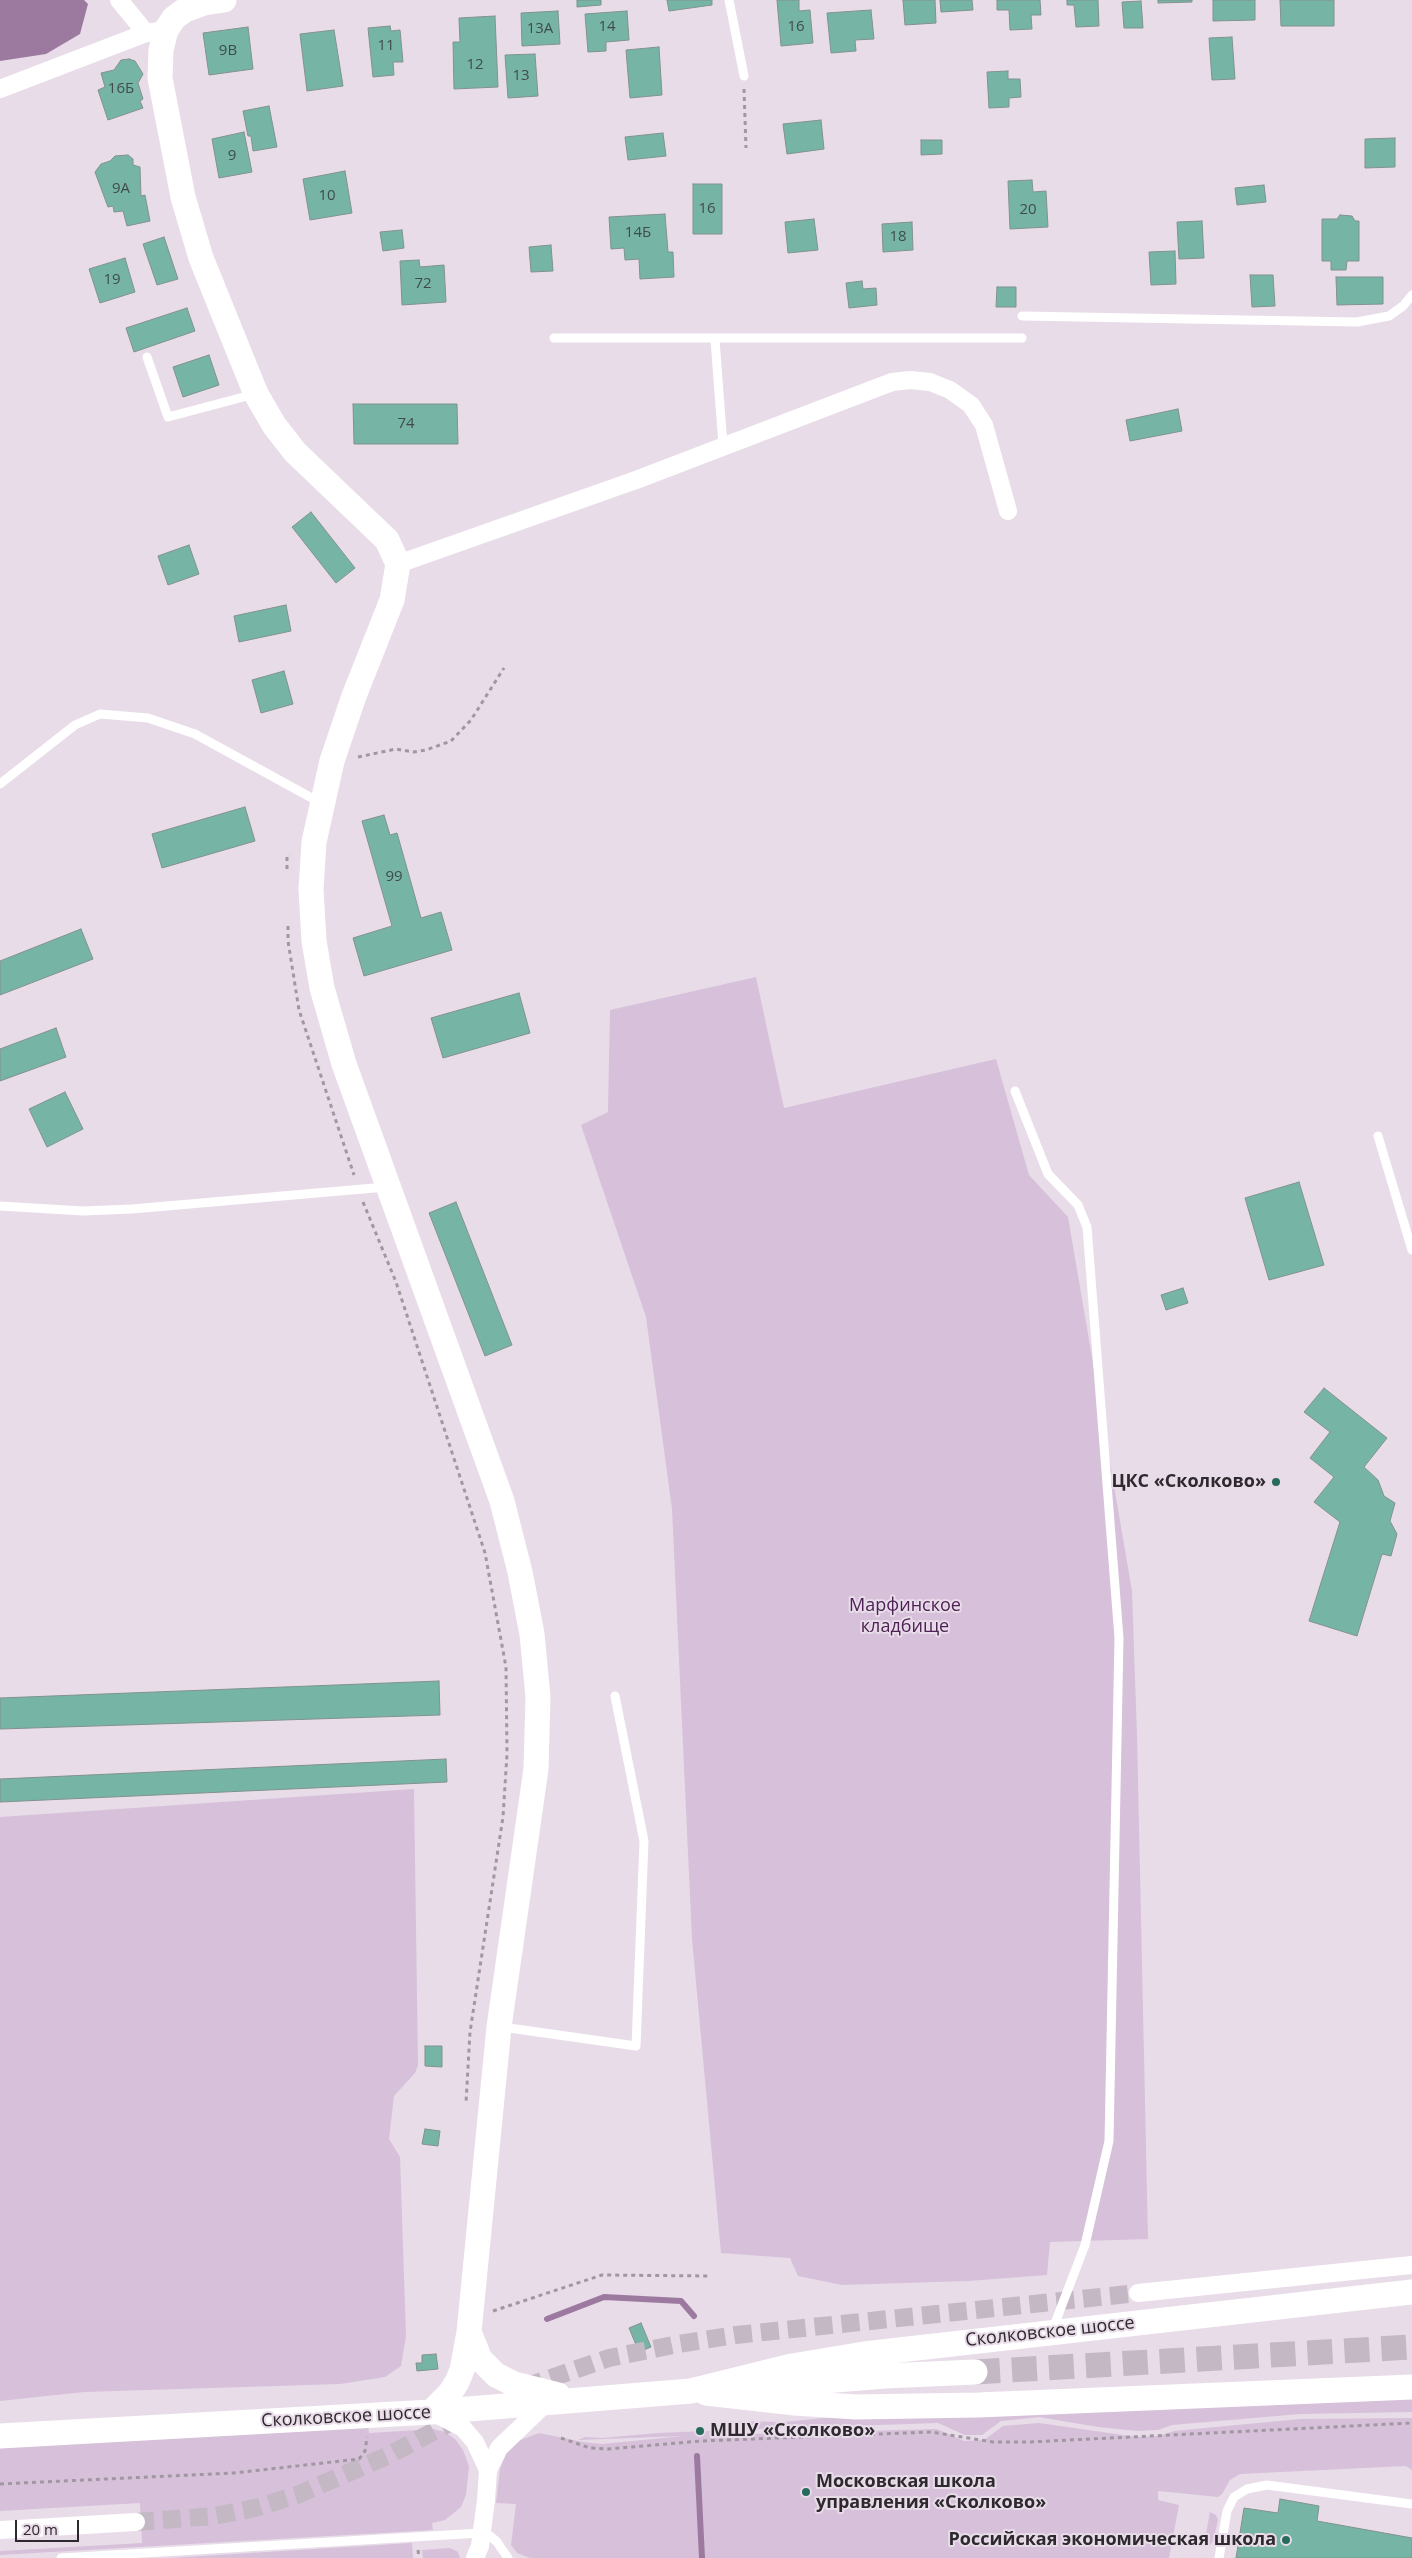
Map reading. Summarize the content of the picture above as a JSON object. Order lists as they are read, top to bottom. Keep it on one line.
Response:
{"streets":{"street":["Сколковское шоссе"]},"parks":["Марфинское кладбище"],"places":["ЦКС «Сколково»","МШУ «Сколково»","Московская школа управления «Сколково»","Российская экономическая школа"],"house_numbers":["14","16","13А","11","9В","12","13","16Б","9","9А","10","16","20","14Б","18","19","72","74","99"],"scale_bar":"20 m"}
